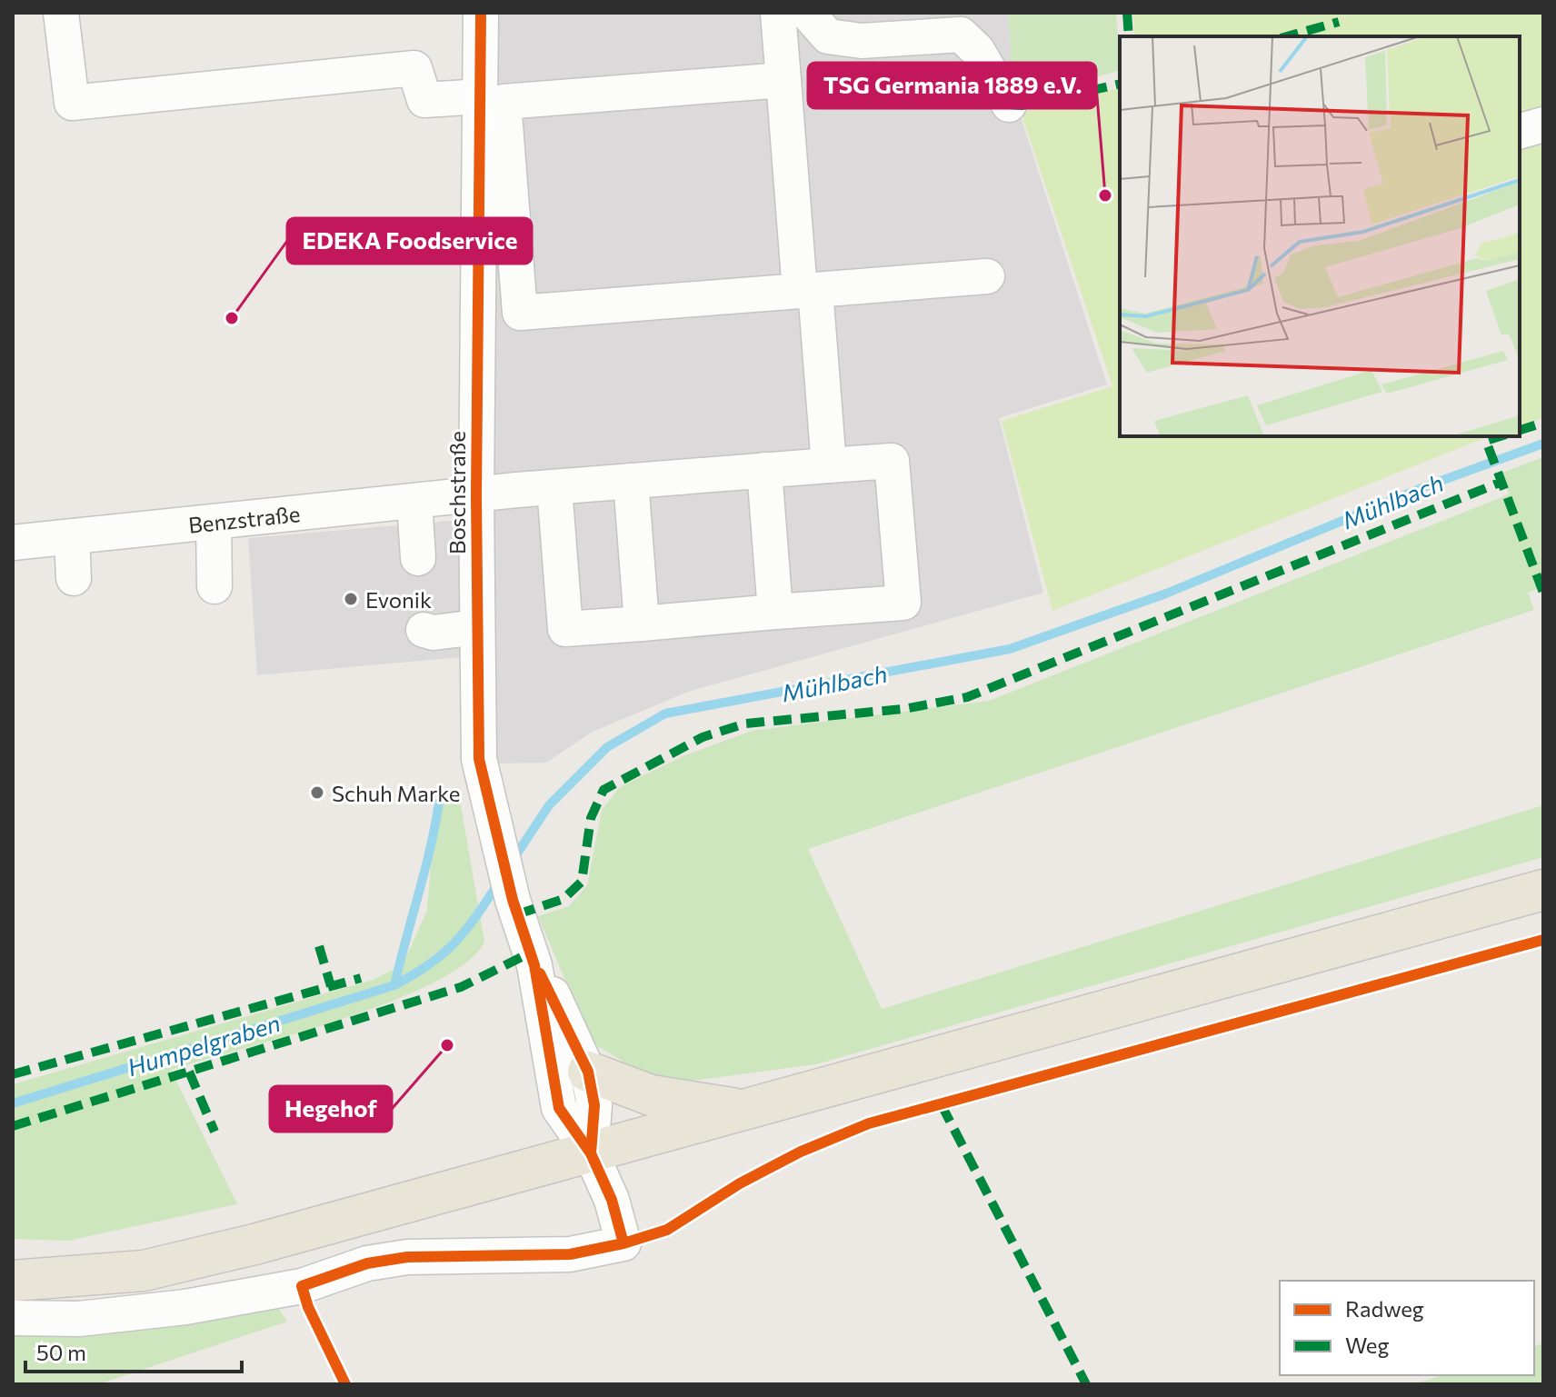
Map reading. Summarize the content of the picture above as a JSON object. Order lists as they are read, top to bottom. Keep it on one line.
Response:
{"streets":{"street":["Boschstraße","Benzstraße"]},"crossings":[["Boschstraße","Benzstraße"]],"water":["Mühlbach","Humpelgraben"],"places":["TSG Germania 1889 e.V.","EDEKA Foodservice","Evonik","Schuh Marke","Hegehof"],"legend":["Radweg","Weg"],"scale_bar":"50 m"}
